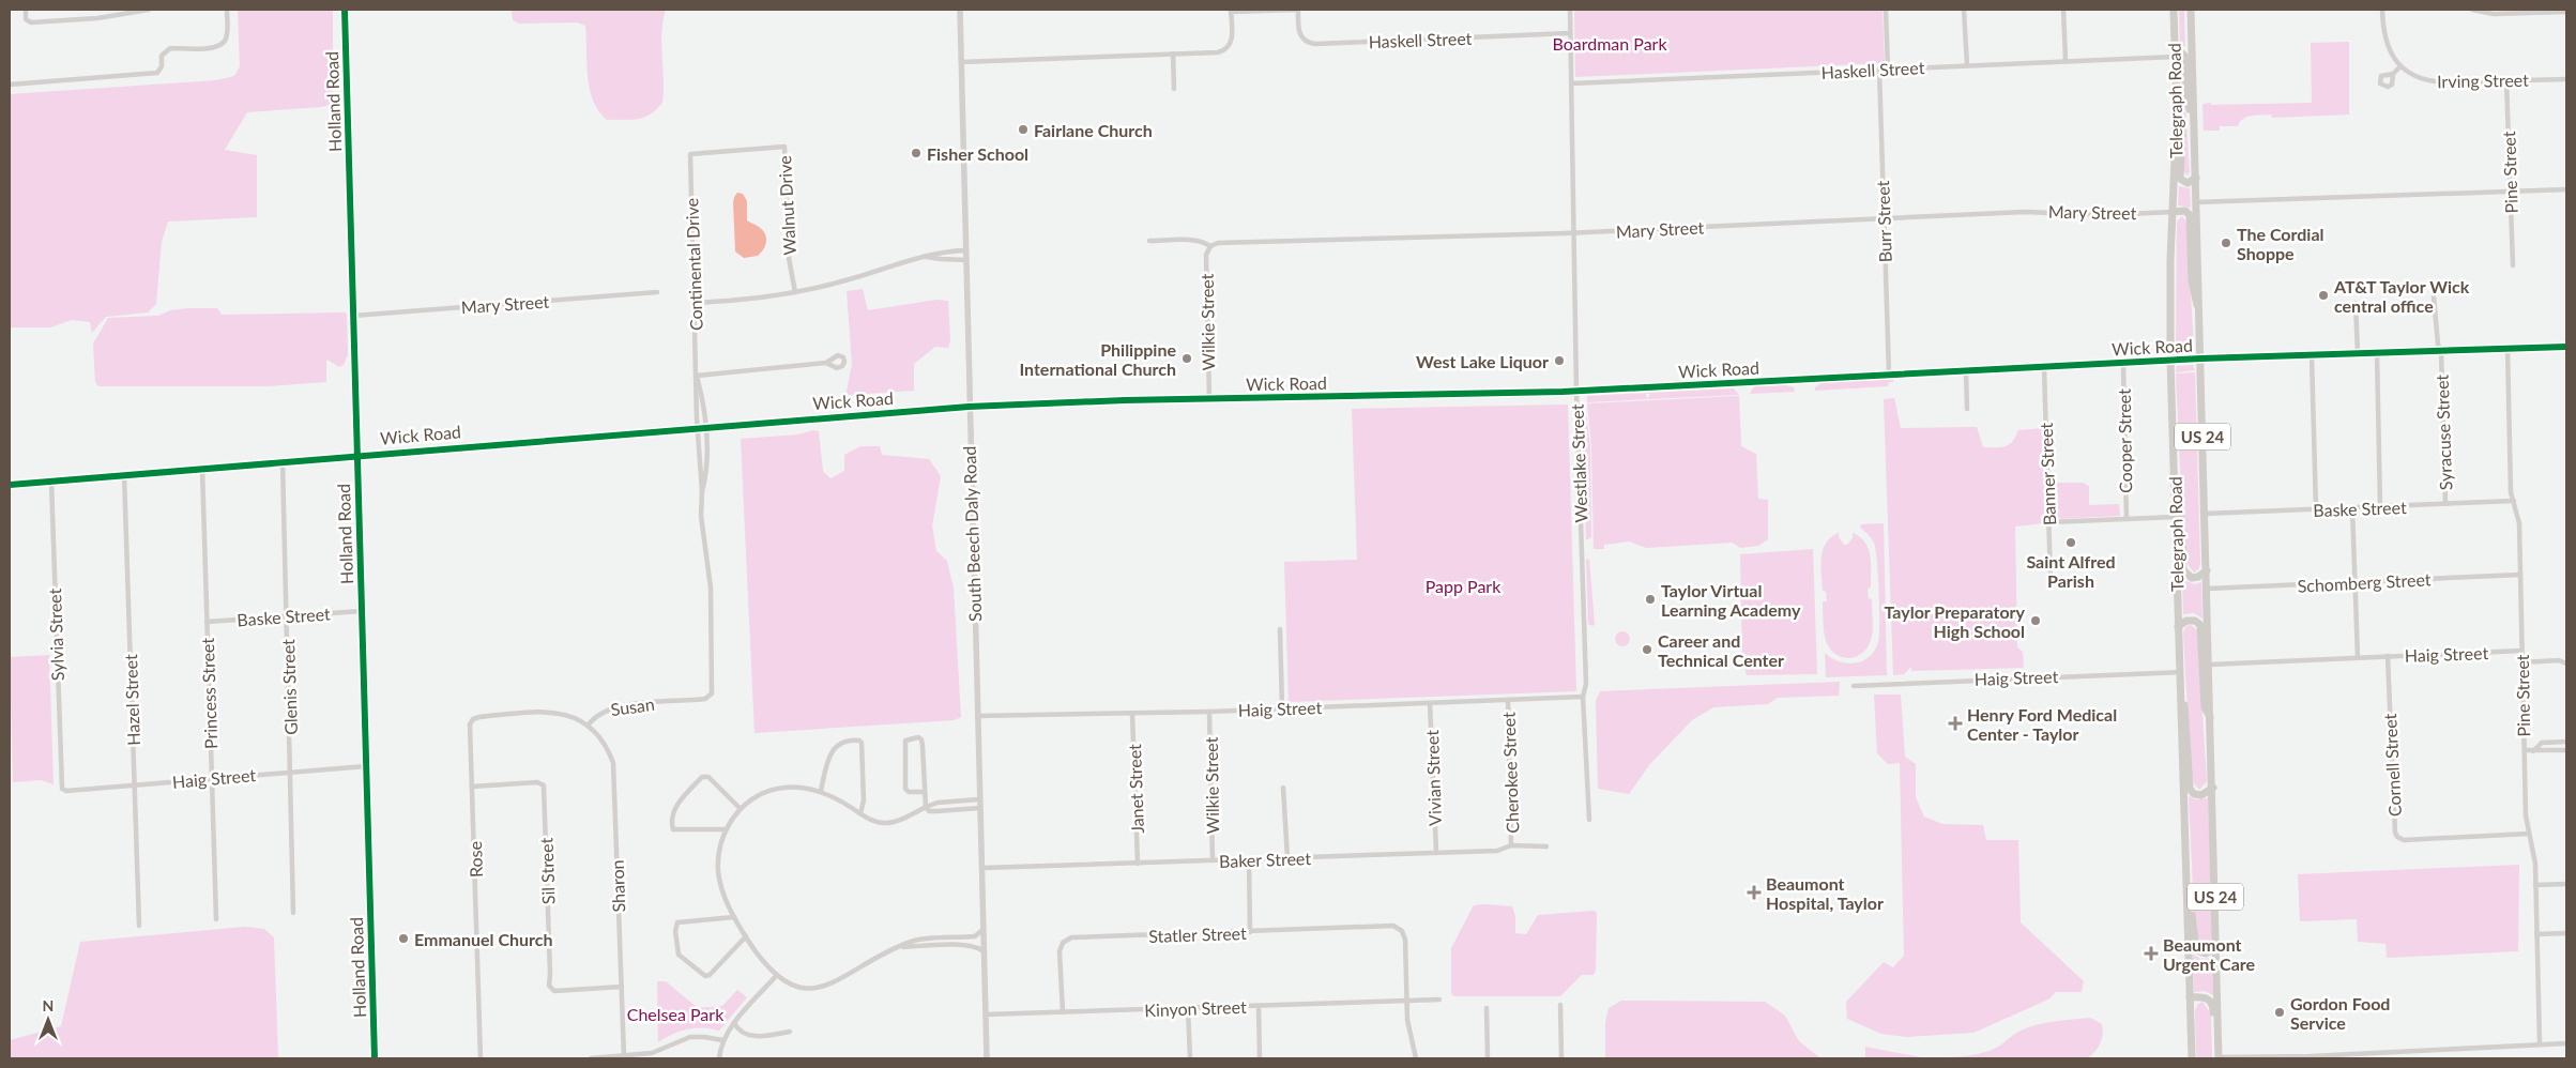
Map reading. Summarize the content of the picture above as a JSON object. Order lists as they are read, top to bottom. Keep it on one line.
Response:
{"streets":{"main road":["Telegraph Road","US 24"],"street":["Haskell Street","Irving Street","Holland Road","Pine Street","Walnut Drive","Mary Street","Burr Street","Continental Drive","Wilkie Street","Wick Road","Syracuse Street","Cooper Street","Westlake Street","Banner Street","Baske Street","South Beech Daly Road","Schomberg Street","Sylvia Street","Haig Street","Glenis Street","Princess Street","Hazel Street","Susan","Cornell Street","Cherokee Street","Vivian Street","Janet Street","Rose","Baker Street","Sil Street","Sharon","Statler Street","Kinyon Street"]},"crossings":[["Haskell Street","Telegraph Road"],["Haskell Street","Burr Street"],["Haskell Street","Westlake Street"],["Irving Street","Pine Street"],["Telegraph Road","Mary Street"],["Telegraph Road","Wick Road"],["Telegraph Road","Baske Street"],["Telegraph Road","Schomberg Street"],["Telegraph Road","Haig Street"],["Holland Road","Mary Street"],["Holland Road","Wick Road"],["Holland Road","Baske Street"],["Holland Road","Haig Street"],["Pine Street","Wick Road"],["Pine Street","Baske Street"],["Pine Street","Schomberg Street"],["Pine Street","Haig Street"],["Pine Street","Cornell Street"],["Walnut Drive","Continental Drive"],["Mary Street","Burr Street"],["Mary Street","Wilkie Street"],["Mary Street","Westlake Street"],["Burr Street","Wick Road"],["Continental Drive","Wick Road"],["Continental Drive","Susan"],["Wilkie Street","Wick Road"],["Wilkie Street","Haig Street"],["Wilkie Street","Baker Street"],["Wick Road","Syracuse Street"],["Wick Road","Cooper Street"],["Wick Road","Westlake Street"],["Wick Road","Banner Street"],["Wick Road","South Beech Daly Road"],["Wick Road","Sylvia Street"],["Wick Road","Glenis Street"],["Wick Road","Princess Street"],["Wick Road","Hazel Street"],["Syracuse Street","Baske Street"],["Westlake Street","Haig Street"],["Baske Street","Glenis Street"],["Baske Street","Princess Street"],["South Beech Daly Road","Haig Street"],["South Beech Daly Road","Baker Street"],["South Beech Daly Road","Kinyon Street"],["Sylvia Street","Haig Street"],["Haig Street","Glenis Street"],["Haig Street","Princess Street"],["Haig Street","Hazel Street"],["Haig Street","Cornell Street"],["Haig Street","Cherokee Street"],["Haig Street","Vivian Street"],["Haig Street","Janet Street"],["Susan","Rose"],["Susan","Sharon"],["Cherokee Street","Baker Street"],["Vivian Street","Baker Street"],["Janet Street","Baker Street"],["Rose","Sil Street"],["Sil Street","Sharon"],["Statler Street","Kinyon Street"]],"parks":["Boardman Park","Papp Park","Chelsea Park"],"places":{"other":["Fairlane Church","Fisher School","The Cordial Shoppe","AT&T Taylor Wick central office","Philippine International Church","West Lake Liquor","Saint Alfred Parish","Taylor Virtual Learning Academy","Taylor Preparatory High School","Career and Technical Center","Emmanuel Church","Gordon Food Service"],"health":["Henry Ford Medical Center - Taylor","Beaumont Hospital, Taylor","Beaumont Urgent Care"]},"north":"top"}
